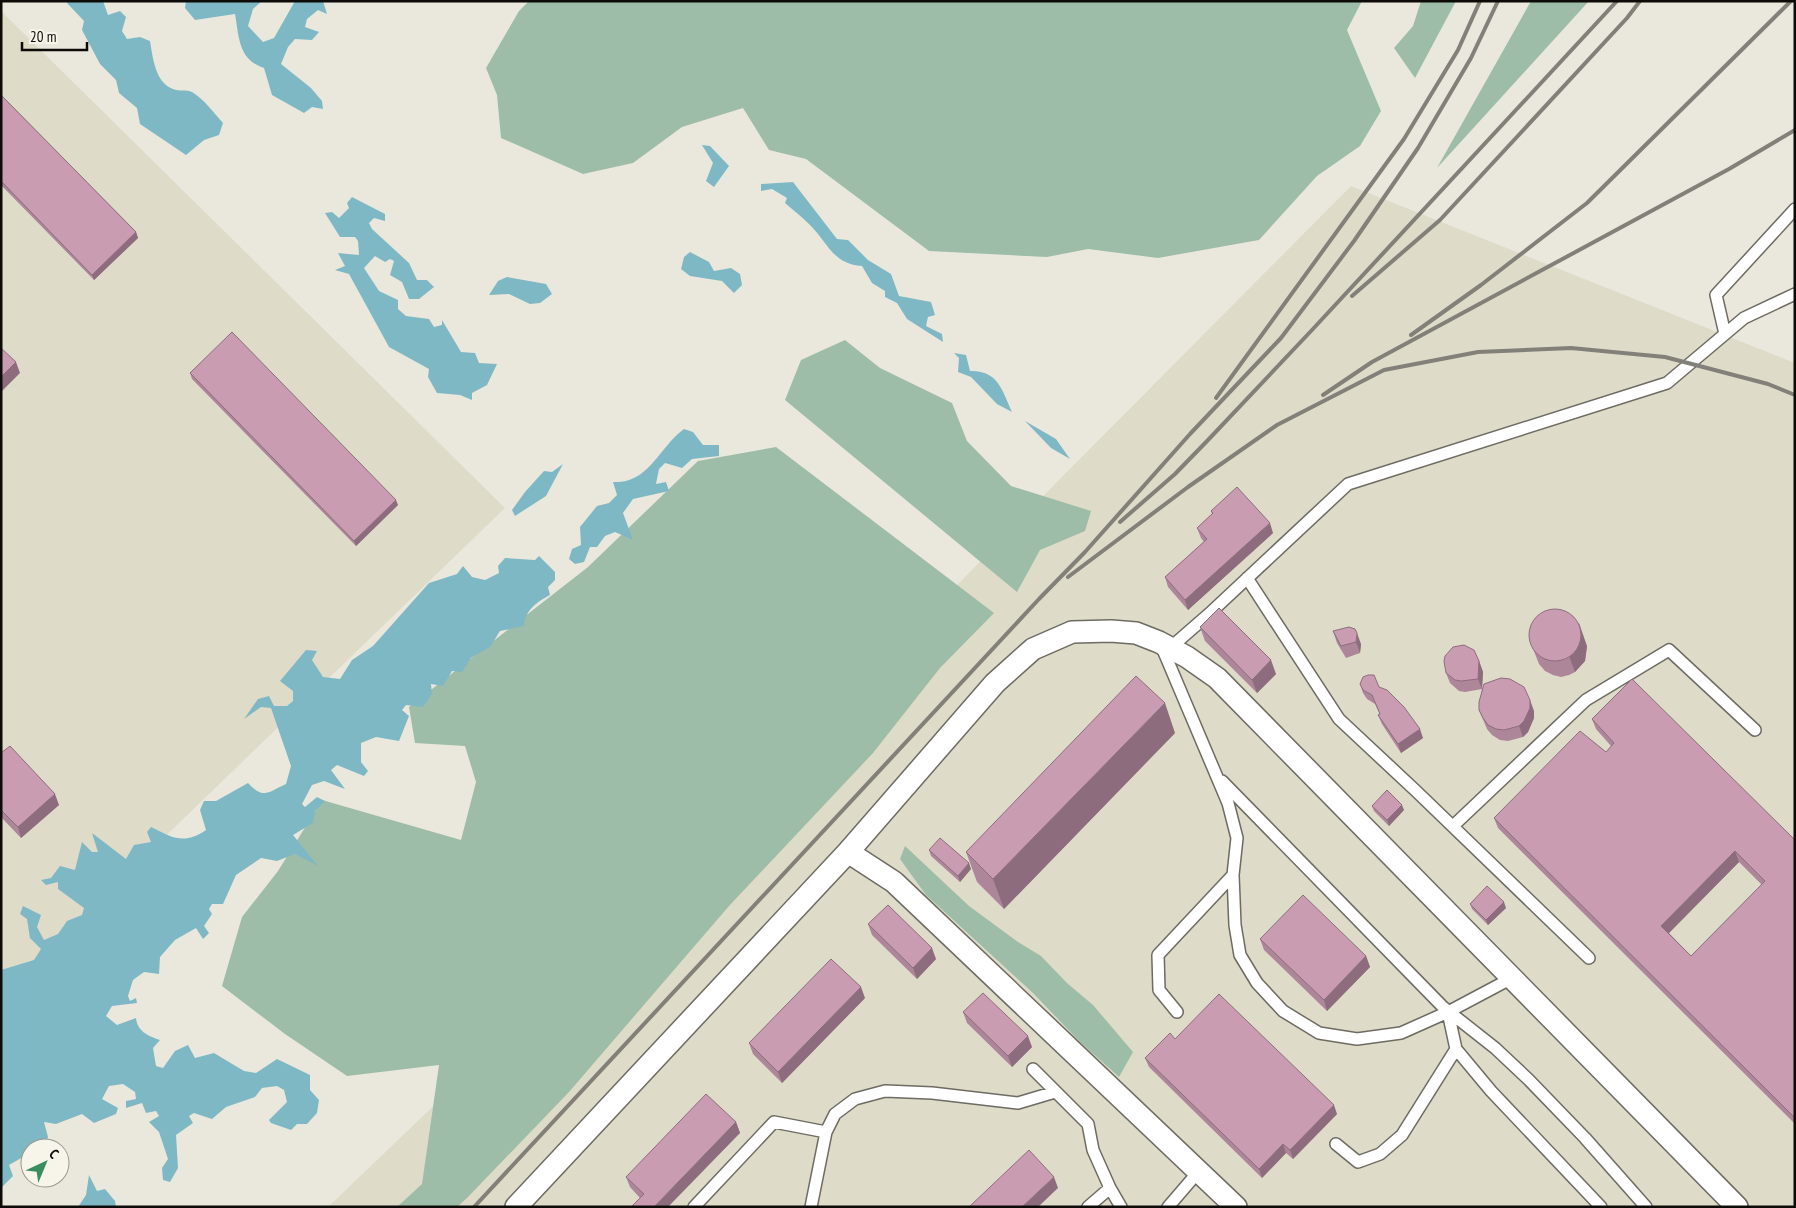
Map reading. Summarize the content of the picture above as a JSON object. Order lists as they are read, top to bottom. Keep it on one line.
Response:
{"scale_bar":"20 m","north":"top right"}
